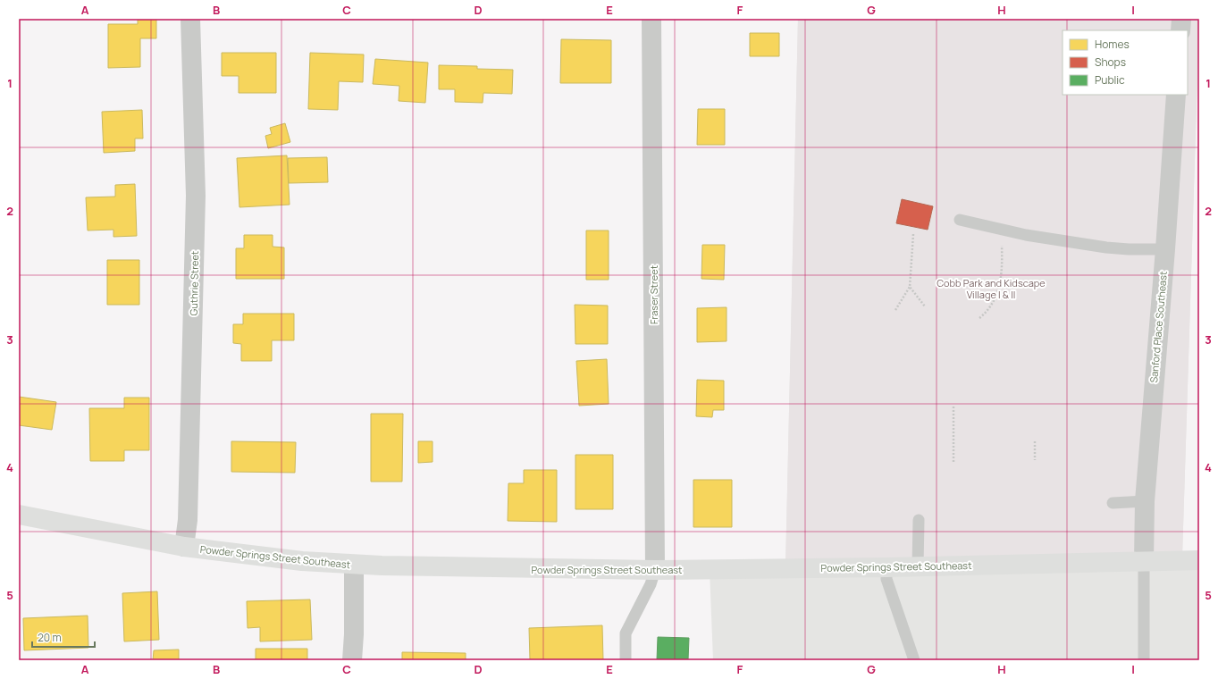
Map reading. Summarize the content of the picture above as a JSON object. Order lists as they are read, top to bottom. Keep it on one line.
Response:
{"streets":{"street":["Guthrie Street","Fraser Street","Sanford Place Southeast","Powder Springs Street Southeast"]},"crossings":[["Guthrie Street","Powder Springs Street Southeast"],["Fraser Street","Powder Springs Street Southeast"],["Sanford Place Southeast","Powder Springs Street Southeast"]],"parks":["Cobb Park and Kidscape Village I & II"],"legend":["Homes","Shops","Public"],"scale_bar":"20 m","grid":{"columns":["A","B","C","D","E","F","G","H","I"],"rows":["1","2","3","4","5"]}}
